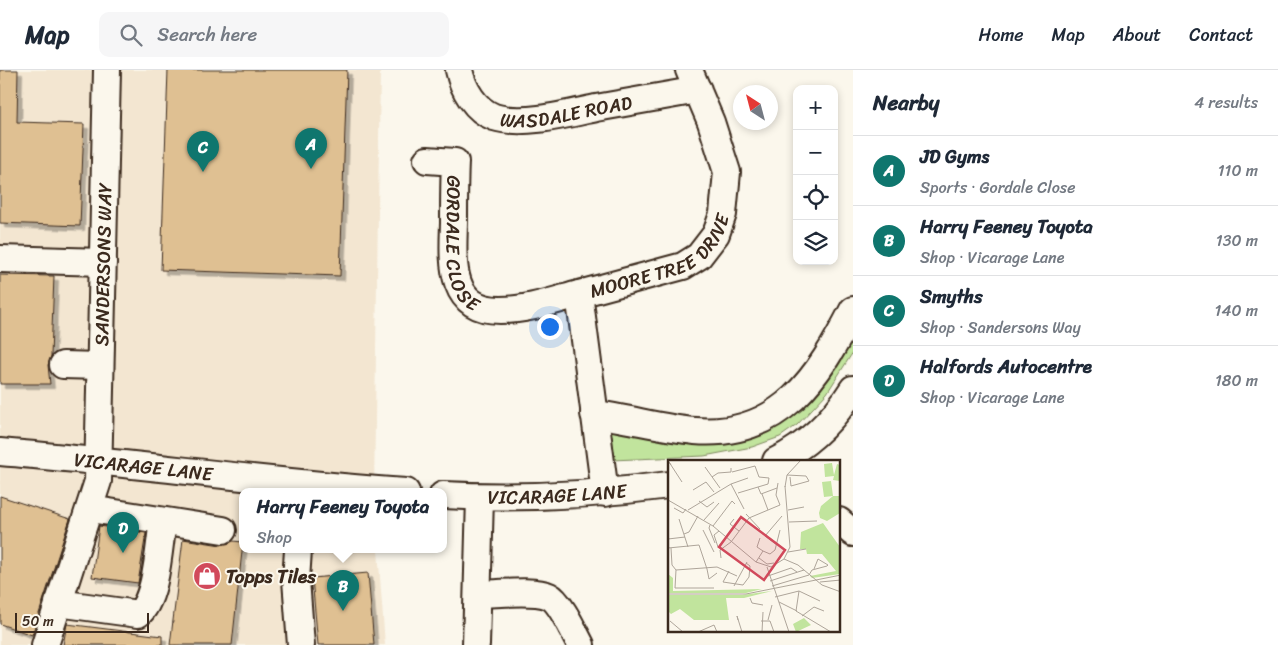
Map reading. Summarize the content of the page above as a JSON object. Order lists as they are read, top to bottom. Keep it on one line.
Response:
{"streets":{"street":["WASDALE ROAD","GORDALE CLOSE","MOORE TREE DRIVE","SANDERSONS WAY","VICARAGE LANE"]},"crossings":[["WASDALE ROAD","MOORE TREE DRIVE"],["GORDALE CLOSE","MOORE TREE DRIVE"],["MOORE TREE DRIVE","VICARAGE LANE"],["SANDERSONS WAY","VICARAGE LANE"]],"places":{"shop":["Topps Tiles"]},"scale_bar":"50 m","north":"top left","page":{"header":"Map","search":"Search here","nav":["Home","Map","About","Contact"],"heading":["Nearby","4 results"],"map_buttons":["+","−"],"pins":["A","C","D","B"],"list":[{"mark":"A","name":"JD Gyms","note":"Sports · Gordale Close","value":"110 m"},{"mark":"B","name":"Harry Feeney Toyota","note":"Shop · Vicarage Lane","value":"130 m"},{"mark":"C","name":"Smyths","note":"Shop · Sandersons Way","value":"140 m"},{"mark":"D","name":"Halfords Autocentre","note":"Shop · Vicarage Lane","value":"180 m"}],"popup":["Harry Feeney Toyota","Shop"],"scale":"50 m"}}
